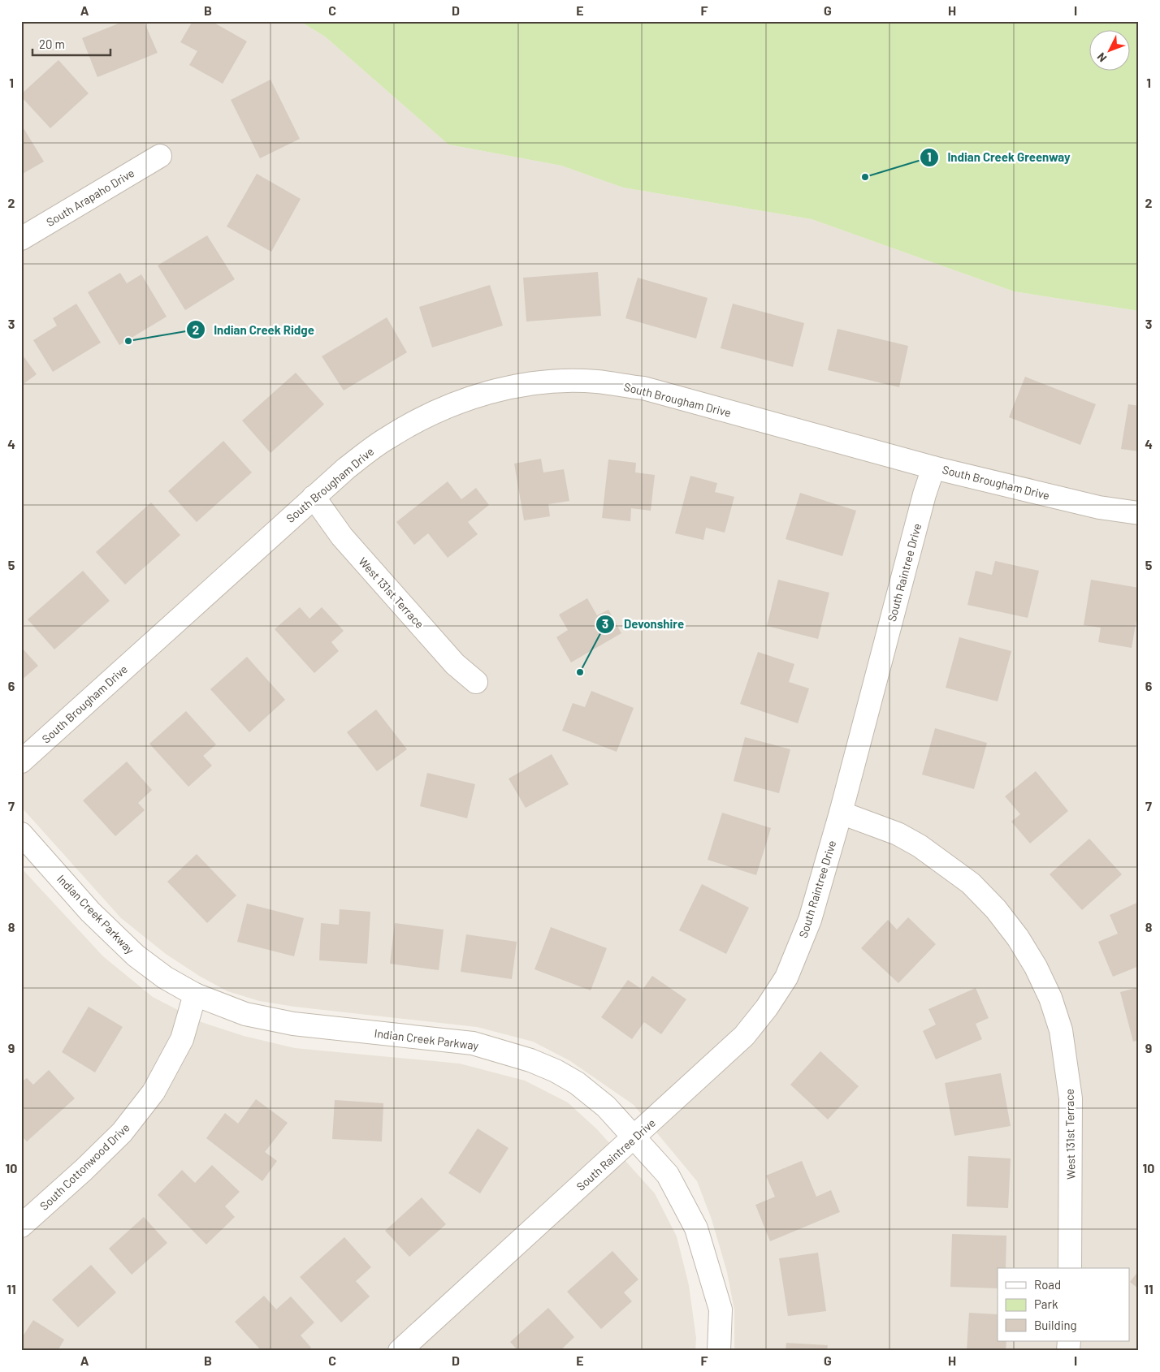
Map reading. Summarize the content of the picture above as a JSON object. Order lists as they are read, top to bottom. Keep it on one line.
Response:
{"streets":{"street":["South Arapaho Drive","South Brougham Drive","South Raintree Drive","West 131st Terrace","Indian Creek Parkway","South Cottonwood Drive"]},"crossings":[["South Brougham Drive","South Raintree Drive"],["South Brougham Drive","West 131st Terrace"],["South Raintree Drive","West 131st Terrace"],["South Raintree Drive","Indian Creek Parkway"],["Indian Creek Parkway","South Cottonwood Drive"]],"places":["Indian Creek Greenway","Indian Creek Ridge","Devonshire"],"legend":["Road","Park","Building"],"scale_bar":"20 m","north":"bottom left","grid":{"columns":["A","B","C","D","E","F","G","H","I"],"rows":["1","2","3","4","5","6","7","8","9","10","11"]}}
